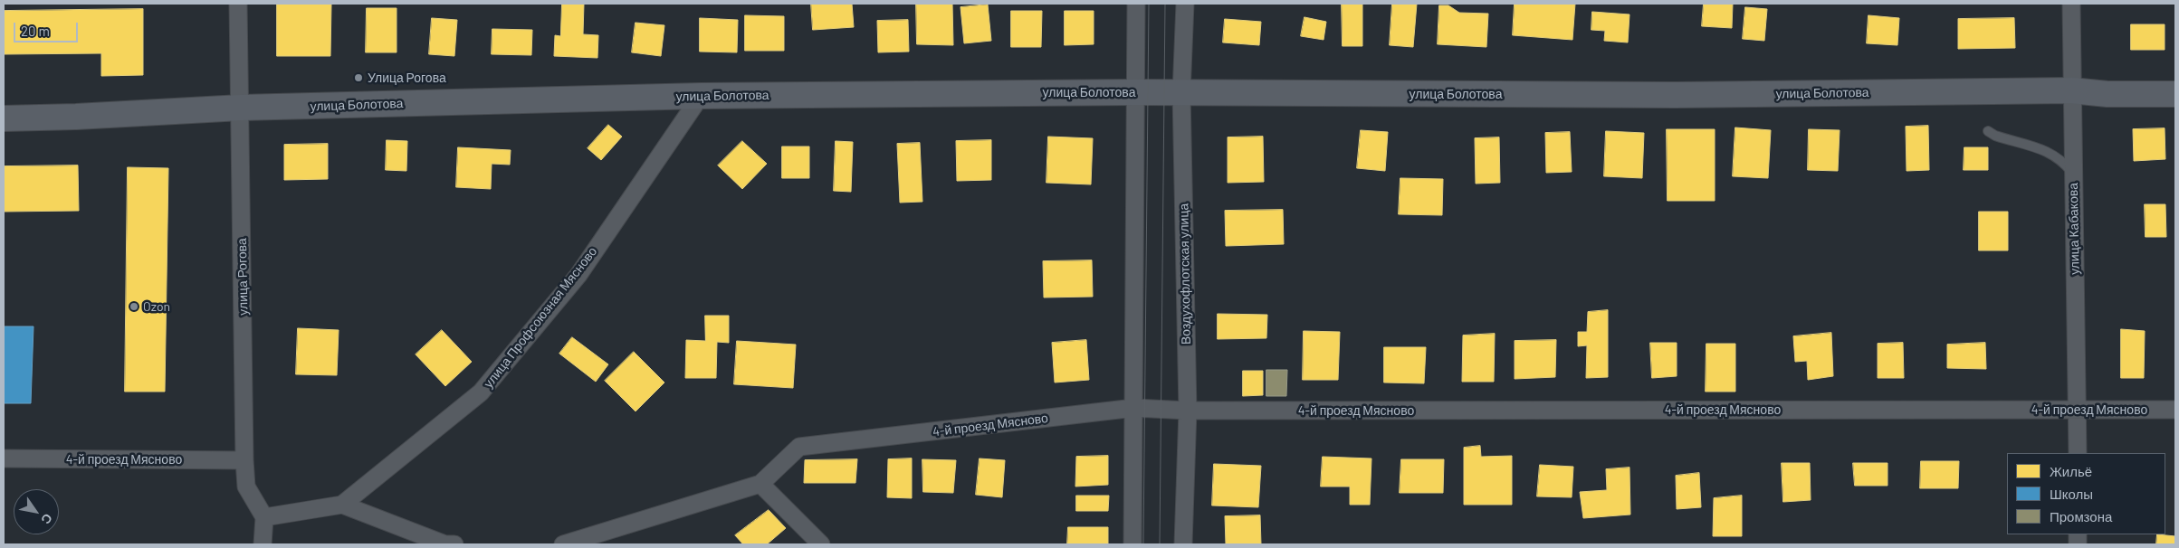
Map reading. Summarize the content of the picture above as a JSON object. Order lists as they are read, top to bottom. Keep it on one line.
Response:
{"streets":{"street":["улица Болотова","улица Кабакова","Воздухофлотская улица","улица Рогова","улица Профсоюзная Мясново","4-й проезд Мясново"]},"crossings":[["улица Болотова","улица Кабакова"],["улица Болотова","Воздухофлотская улица"],["улица Болотова","улица Рогова"],["улица Болотова","улица Профсоюзная Мясново"],["улица Кабакова","4-й проезд Мясново"],["Воздухофлотская улица","4-й проезд Мясново"],["улица Рогова","4-й проезд Мясново"]],"places":["Улица Рогова","Ozon"],"legend":["Жильё","Школы","Промзона"],"scale_bar":"20 m","north":"bottom right"}
